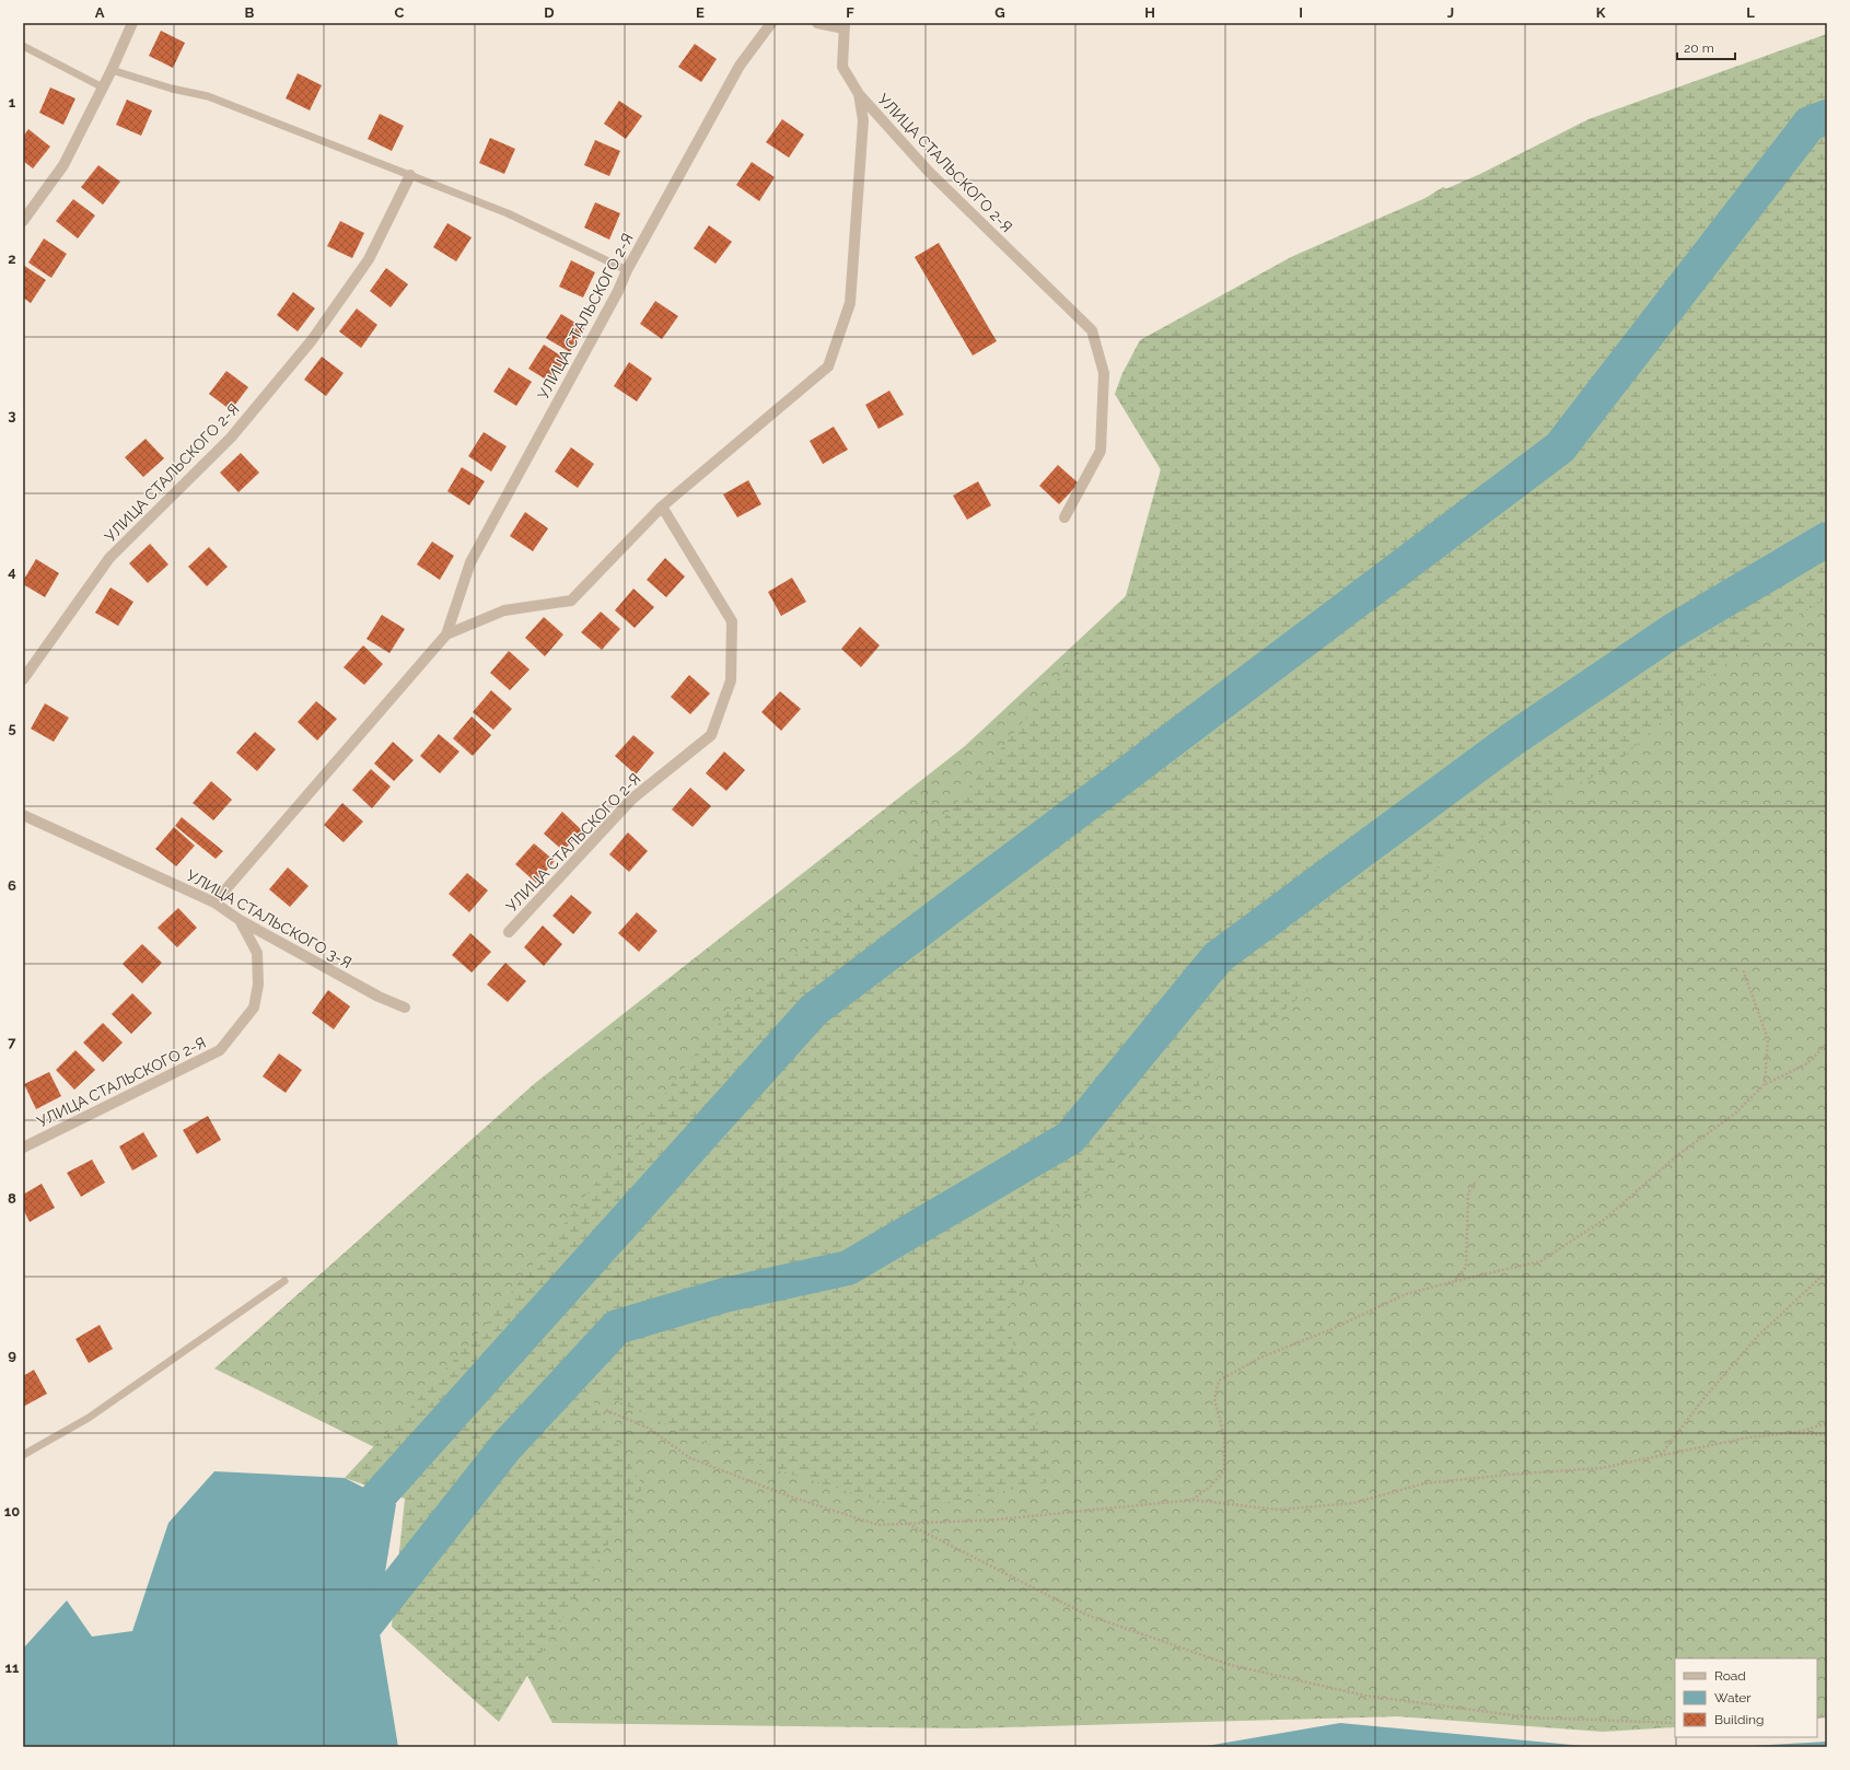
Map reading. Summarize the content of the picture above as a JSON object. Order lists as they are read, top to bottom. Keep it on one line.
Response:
{"streets":{"street":["УЛИЦА СТАЛЬСКОГО 2-Я","УЛИЦА СТАЛЬСКОГО 3-Я"]},"crossings":[["УЛИЦА СТАЛЬСКОГО 2-Я","УЛИЦА СТАЛЬСКОГО 3-Я"]],"legend":["Road","Water","Building"],"scale_bar":"20 m","grid":{"columns":["A","B","C","D","E","F","G","H","I","J","K","L"],"rows":["1","2","3","4","5","6","7","8","9","10","11"]}}
